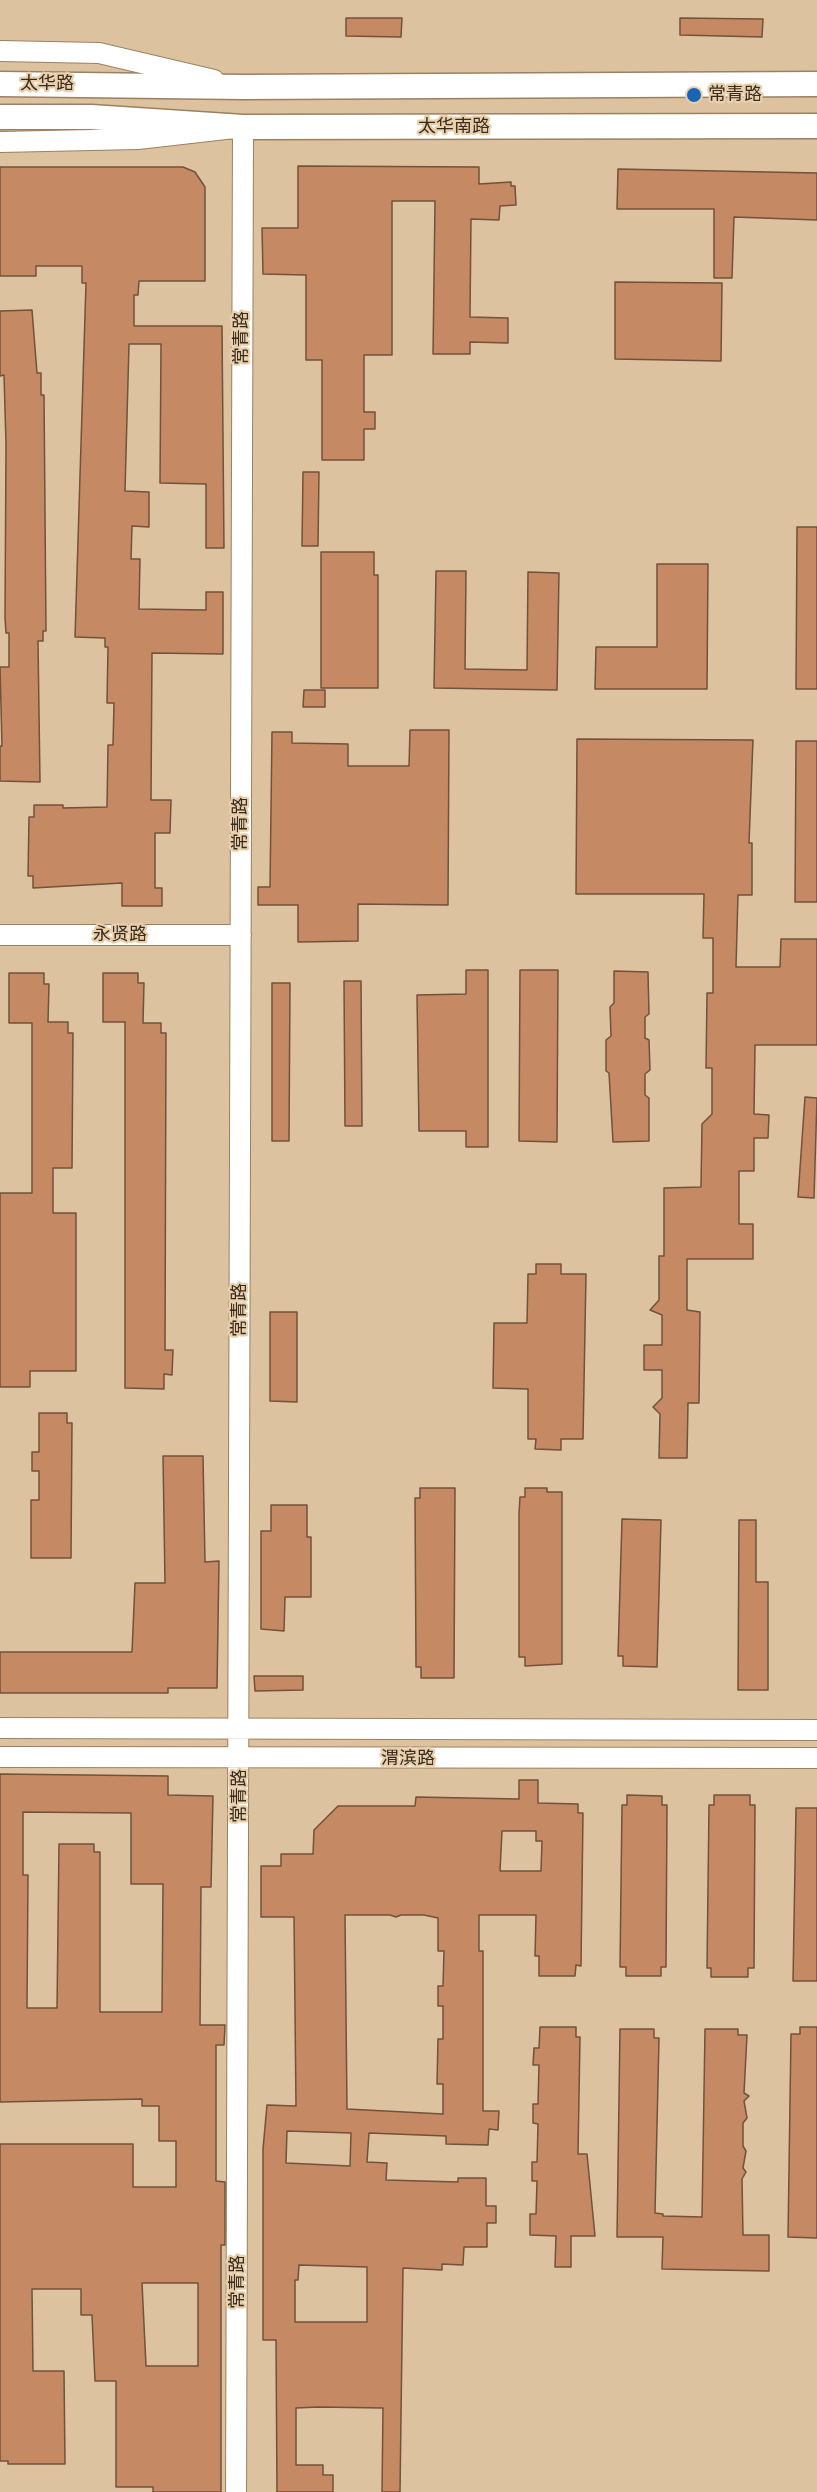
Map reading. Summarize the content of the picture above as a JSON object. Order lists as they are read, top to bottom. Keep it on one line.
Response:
{"streets":{"main road":["太华路","太华南路"],"street":["常青路","永贤路","渭滨路"]},"crossings":[["太华路","太华南路"],["太华南路","常青路"],["常青路","永贤路"],["常青路","渭滨路"]],"places":["常青路"]}
